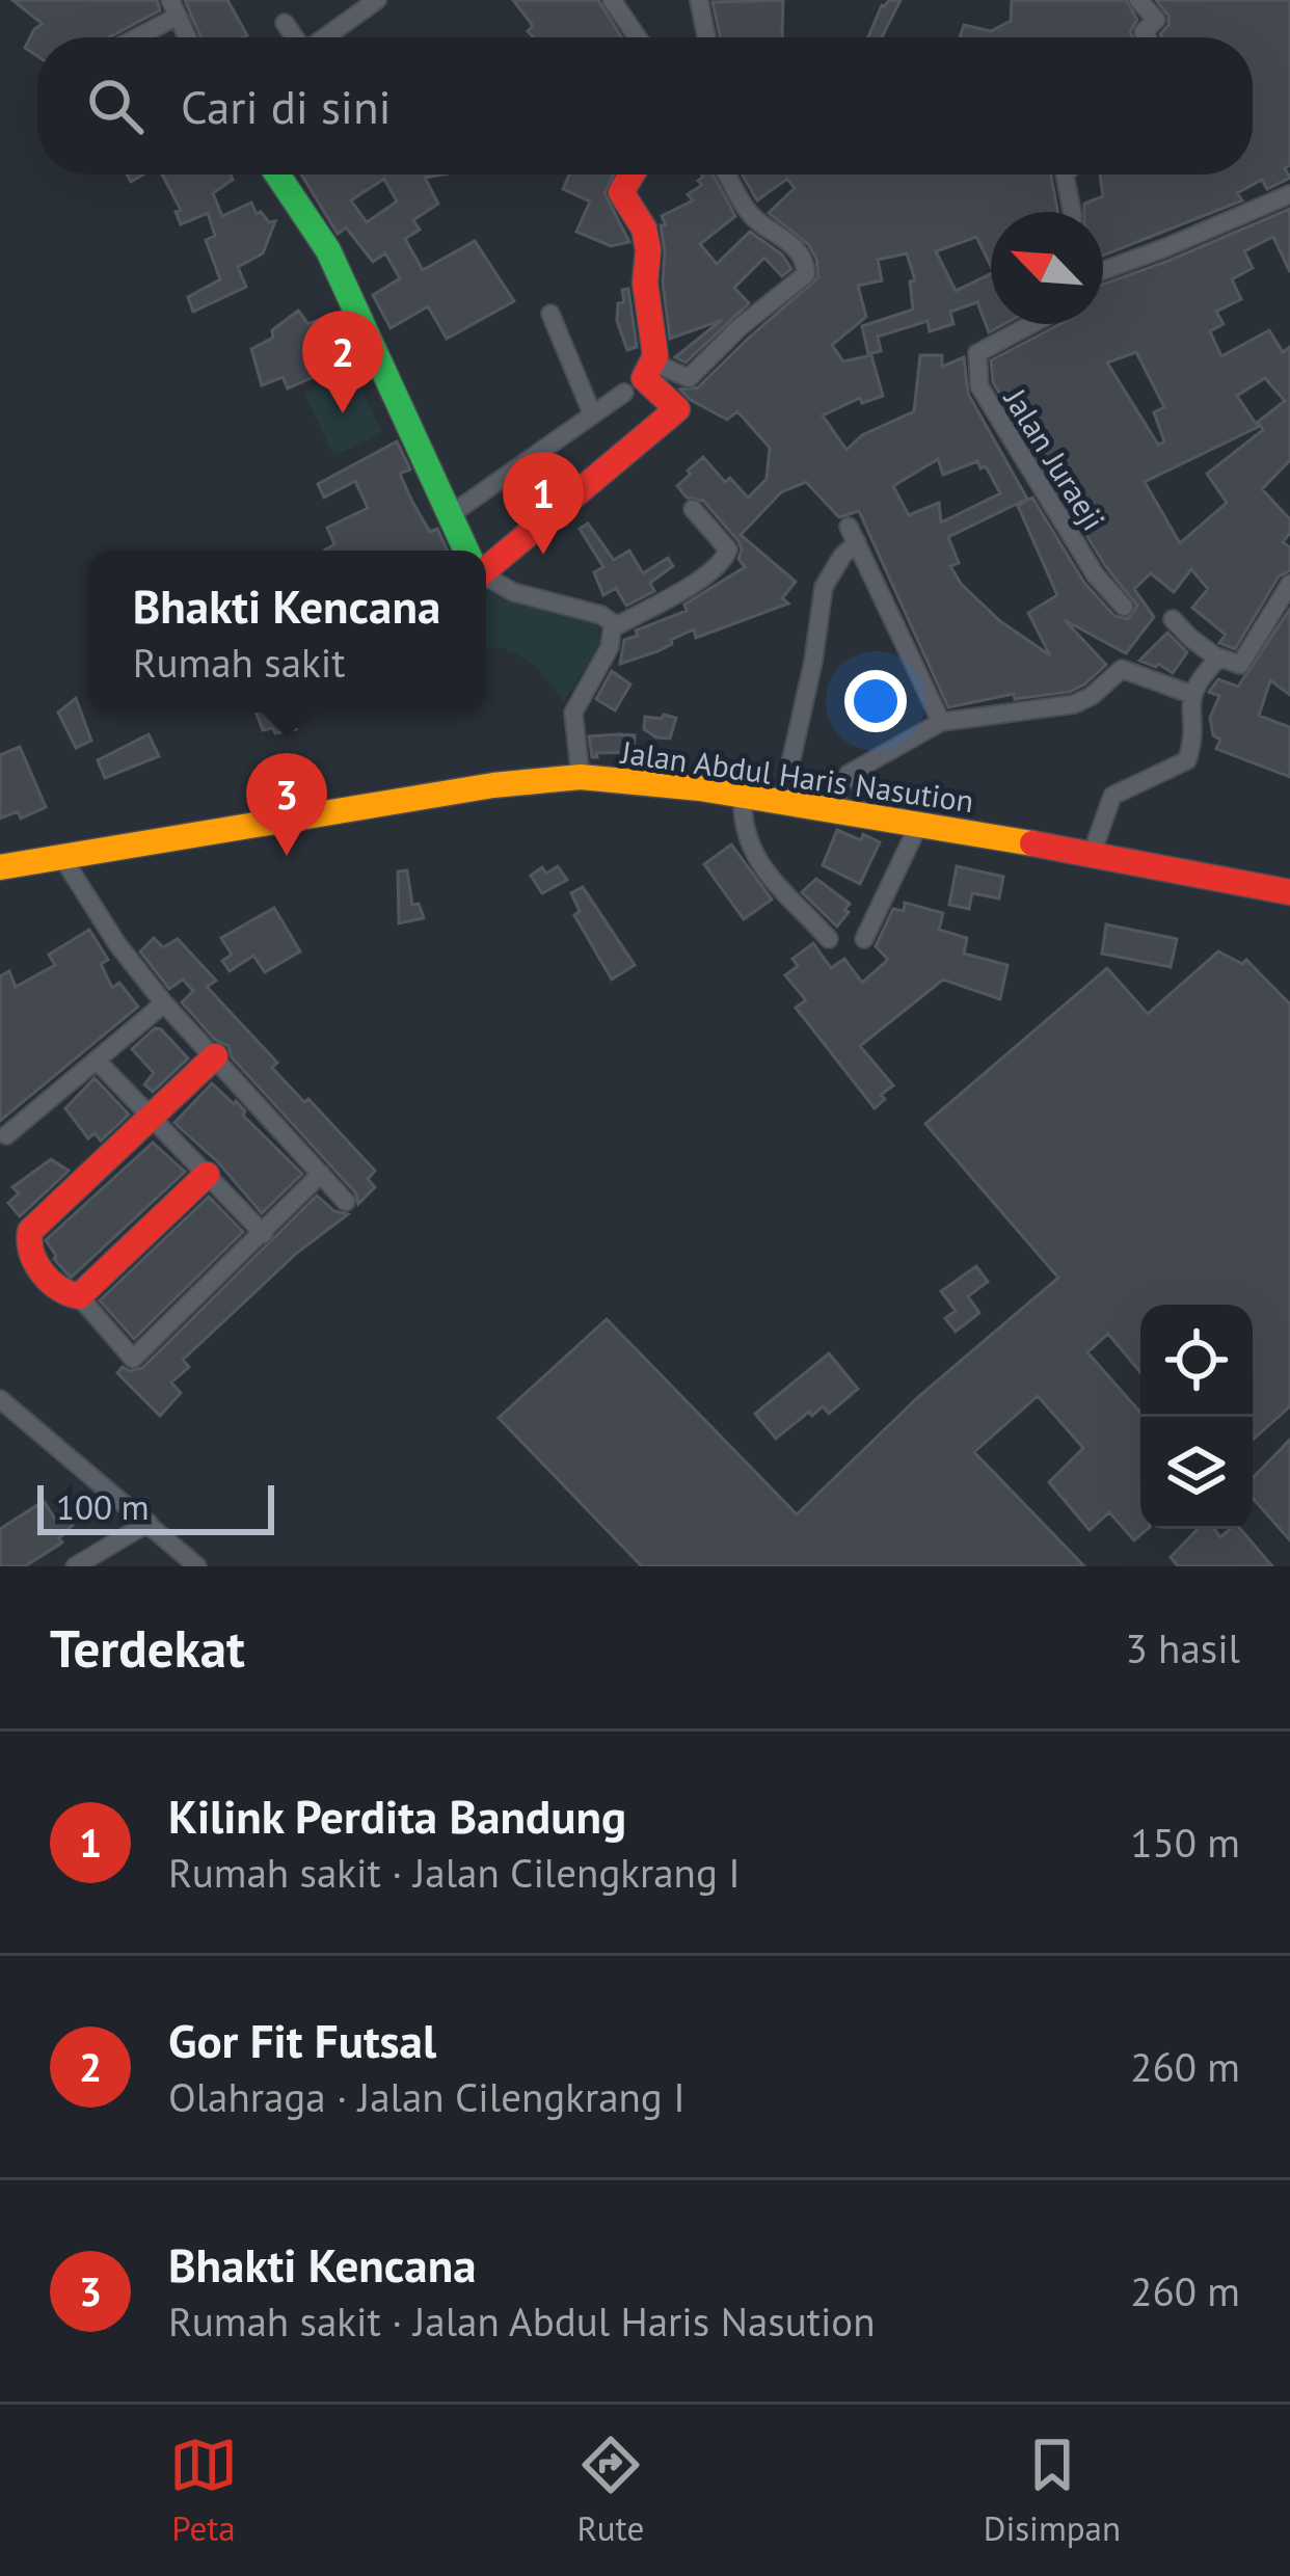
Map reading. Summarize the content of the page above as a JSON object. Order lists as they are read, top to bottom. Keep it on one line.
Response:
{"streets":{"main road":["Jalan Abdul Haris Nasution"],"street":["Jalan Juraeji"]},"scale_bar":"100 m","north":"top left","page":{"search":"Cari di sini","pins":["2","1","3"],"popup":["Bhakti Kencana","Rumah sakit"],"scale":"100 m","heading":["Terdekat","3 hasil"],"list":[{"mark":"1","name":"Kilink Perdita Bandung","note":"Rumah sakit · Jalan Cilengkrang I","value":"150 m"},{"mark":"2","name":"Gor Fit Futsal","note":"Olahraga · Jalan Cilengkrang I","value":"260 m"},{"mark":"3","name":"Bhakti Kencana","note":"Rumah sakit · Jalan Abdul Haris Nasution","value":"260 m"}],"nav":["Peta","Rute","Disimpan"]}}
